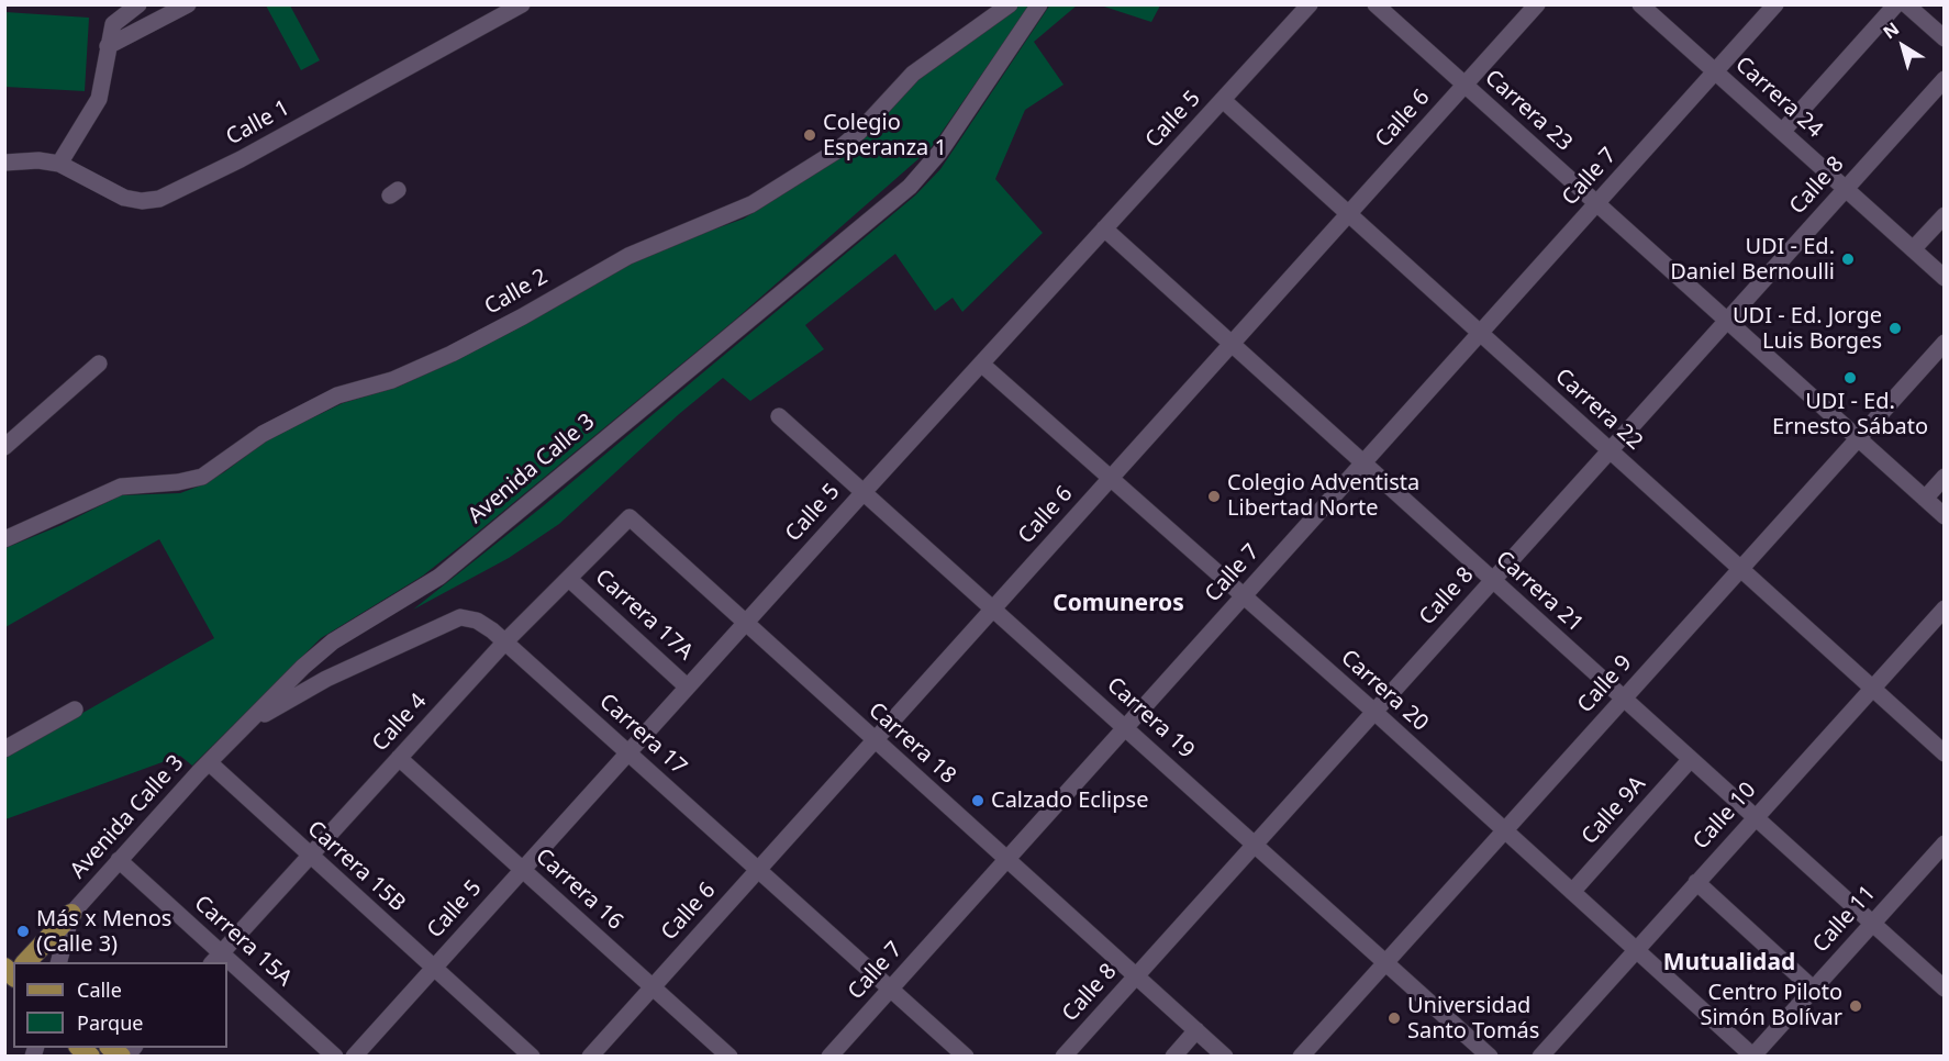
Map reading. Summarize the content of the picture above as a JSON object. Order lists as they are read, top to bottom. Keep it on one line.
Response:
{"streets":{"street":["Carrera 24","Carrera 23","Calle 6","Calle 5","Calle 1","Calle 7","Calle 8","Calle 2","Carrera 22","Avenida Calle 3","Carrera 21","Carrera 17A","Calle 9","Carrera 20","Carrera 19","Calle 4","Carrera 17","Carrera 18","Calle 9A","Calle 10","Carrera 15B","Carrera 16","Calle 11","Carrera 15A"]},"crossings":[["Carrera 24","Calle 7"],["Carrera 24","Calle 8"],["Carrera 23","Calle 6"],["Carrera 23","Calle 7"],["Carrera 23","Calle 8"],["Carrera 23","Calle 9"],["Calle 6","Carrera 22"],["Calle 6","Carrera 21"],["Calle 6","Carrera 20"],["Calle 6","Carrera 19"],["Calle 6","Carrera 17"],["Calle 6","Carrera 18"],["Calle 6","Carrera 16"],["Calle 5","Carrera 22"],["Calle 5","Carrera 21"],["Calle 5","Carrera 17A"],["Calle 5","Carrera 20"],["Calle 5","Carrera 19"],["Calle 5","Carrera 17"],["Calle 5","Carrera 18"],["Calle 5","Carrera 15B"],["Calle 5","Carrera 16"],["Calle 7","Carrera 22"],["Calle 7","Carrera 21"],["Calle 7","Carrera 20"],["Calle 7","Carrera 19"],["Calle 7","Carrera 17"],["Calle 7","Carrera 18"],["Calle 8","Carrera 22"],["Calle 8","Carrera 21"],["Calle 8","Carrera 20"],["Calle 8","Carrera 19"],["Calle 8","Carrera 18"],["Carrera 22","Calle 9"],["Carrera 22","Calle 10"],["Avenida Calle 3","Carrera 17"],["Avenida Calle 3","Carrera 15B"],["Avenida Calle 3","Carrera 15A"],["Carrera 21","Calle 9"],["Carrera 21","Calle 9A"],["Carrera 21","Calle 10"],["Carrera 21","Calle 11"],["Carrera 17A","Calle 4"],["Calle 9","Carrera 20"],["Calle 9","Carrera 19"],["Carrera 20","Calle 9A"],["Carrera 20","Calle 10"],["Carrera 20","Calle 11"],["Calle 4","Carrera 17"],["Calle 4","Carrera 18"],["Calle 4","Carrera 15B"],["Calle 4","Carrera 16"],["Calle 4","Carrera 15A"]],"districts":["Comuneros","Mutualidad"],"places":["Colegio Esperanza 1","UDI - Ed. Daniel Bernoulli","UDI - Ed. Jorge Luis Borges","UDI - Ed. Ernesto Sábato","Colegio Adventista Libertad Norte","Calzado Eclipse","Más x Menos (Calle 3)","Centro Piloto Simón Bolívar","Universidad Santo Tomás"],"legend":["Calle","Parque"],"north":"top left"}
